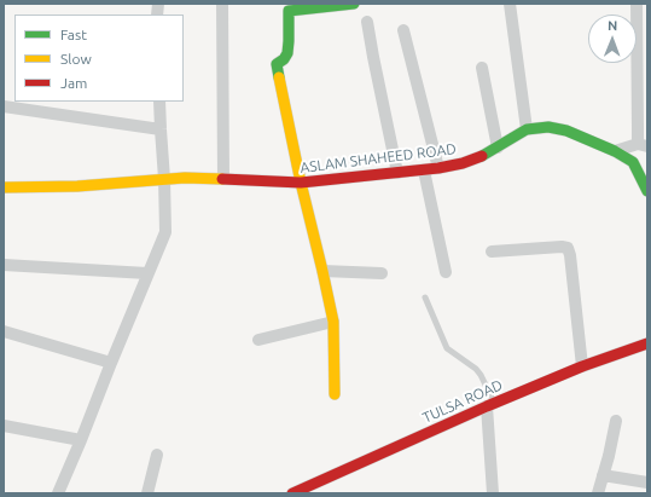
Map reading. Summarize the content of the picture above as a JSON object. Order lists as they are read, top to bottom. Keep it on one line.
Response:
{"streets":{"street":["ASLAM SHAHEED ROAD","TULSA ROAD"]},"legend":["Fast","Slow","Jam"],"north":"top"}
